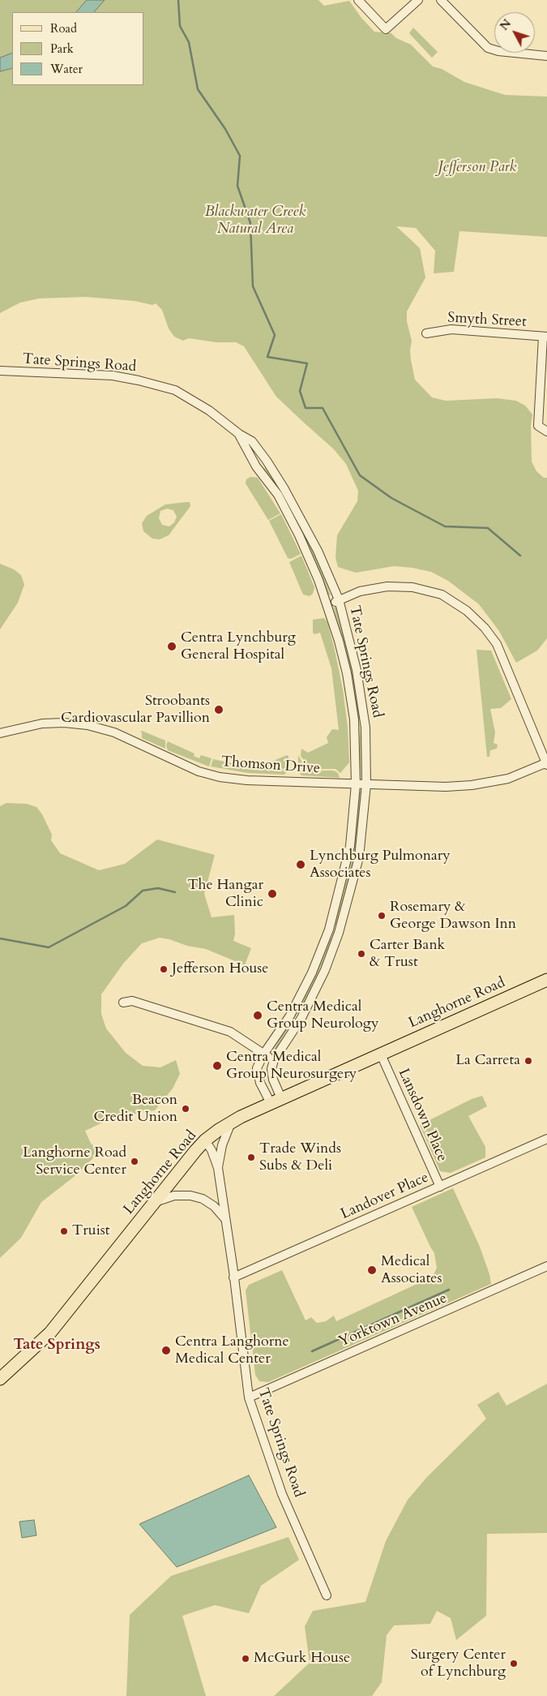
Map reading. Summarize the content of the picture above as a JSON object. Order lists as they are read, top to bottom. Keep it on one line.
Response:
{"streets":{"main road":["Langhorne Road"],"street":["Smyth Street","Tate Springs Road","Thomson Drive","Lansdown Place","Landover Place","Yorktown Avenue"]},"crossings":[["Tate Springs Road","Thomson Drive"],["Tate Springs Road","Langhorne Road"],["Tate Springs Road","Landover Place"],["Tate Springs Road","Yorktown Avenue"],["Langhorne Road","Lansdown Place"],["Lansdown Place","Landover Place"]],"districts":["Tate Springs"],"parks":["Jefferson Park","Blackwater Creek Natural Area"],"places":["Centra Lynchburg General Hospital","Stroobants Cardiovascular Pavillion","Lynchburg Pulmonary Associates","The Hangar Clinic","Rosemary & George Dawson Inn","Carter Bank & Trust","Jefferson House","Centra Medical Group Neurology","La Carreta","Centra Medical Group Neurosurgery","Beacon Credit Union","Trade Winds Subs & Deli","Langhorne Road Service Center","Truist","Medical Associates","Centra Langhorne Medical Center","McGurk House","Surgery Center of Lynchburg"],"legend":["Road","Park","Water"],"north":"top left"}
